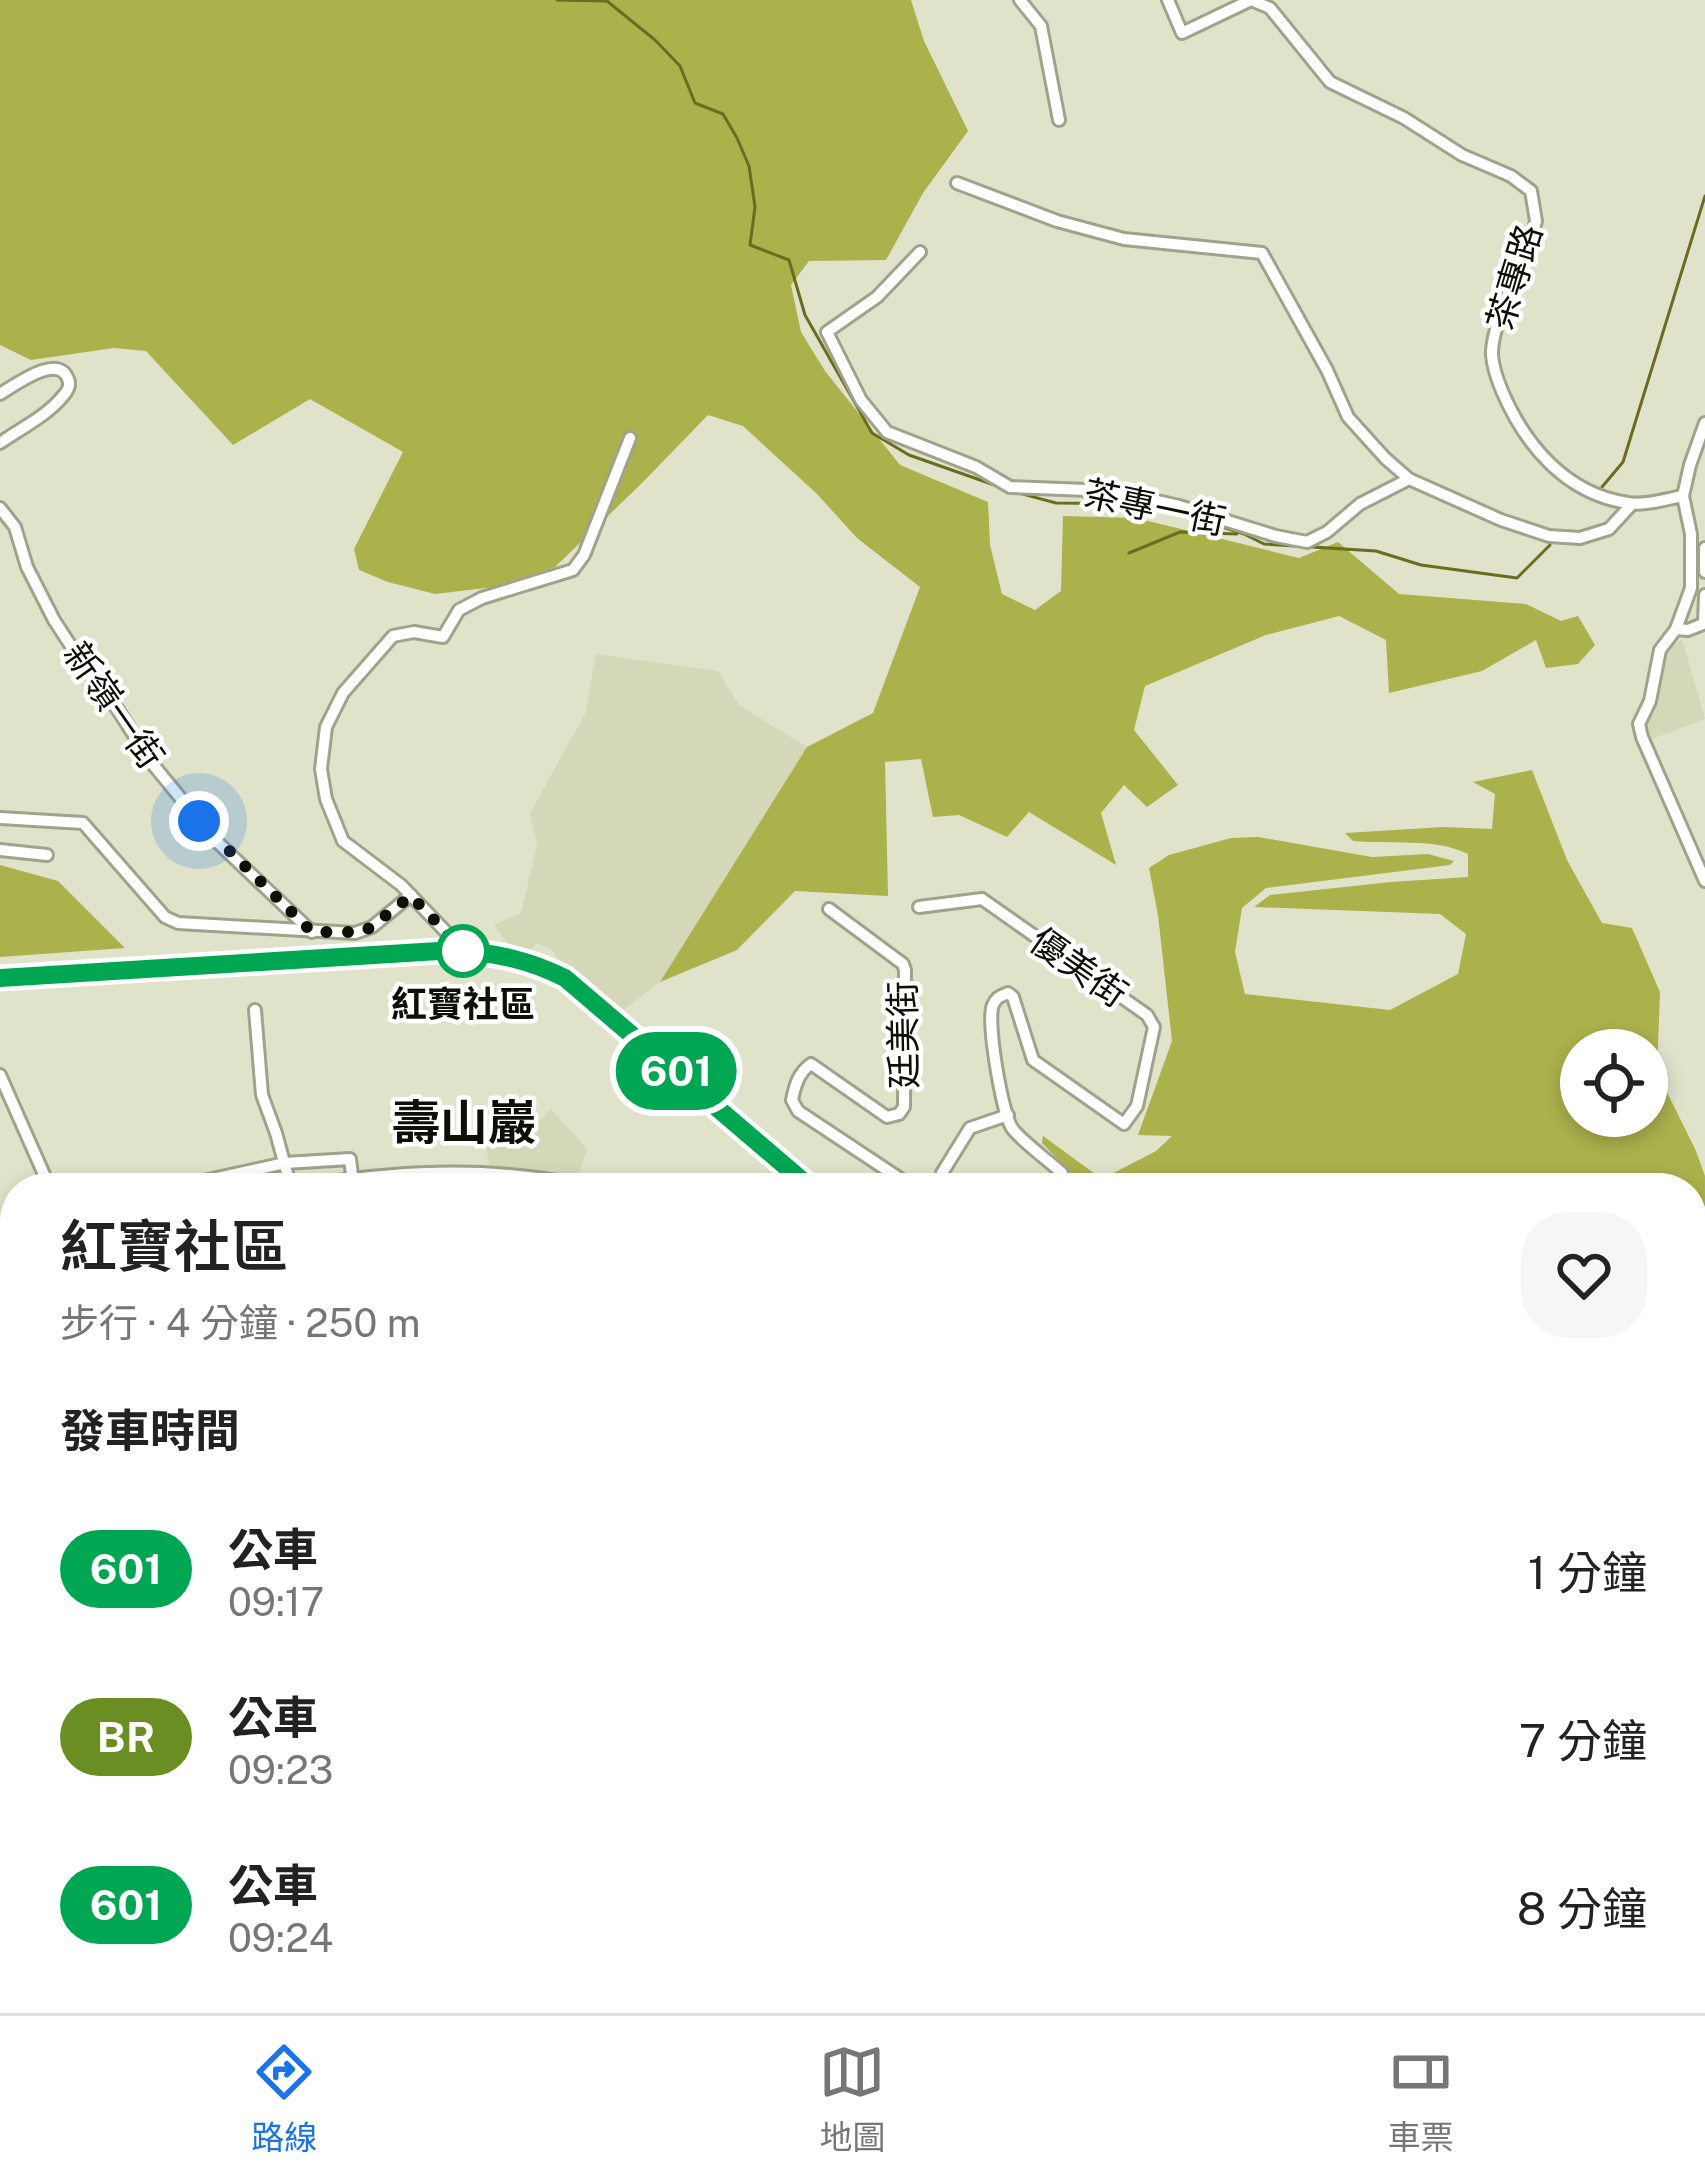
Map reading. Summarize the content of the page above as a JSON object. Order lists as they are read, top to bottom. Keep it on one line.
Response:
{"streets":{"street":["茶專路","茶專一街","新嶺一街","優美街","廷美街"]},"districts":["壽山巖"],"places":["紅寶社區"],"lines":["bus line 601"],"page":{"on_map":"601","heading":[["紅寶社區","步行 · 4 分鐘 · 250 m"],"發車時間"],"list":[{"mark":"601","name":"公車","note":"09:17","value":"1 分鐘"},{"mark":"BR","name":"公車","note":"09:23","value":"7 分鐘"},{"mark":"601","name":"公車","note":"09:24","value":"8 分鐘"}],"tabs":["路線","地圖","車票"]}}
